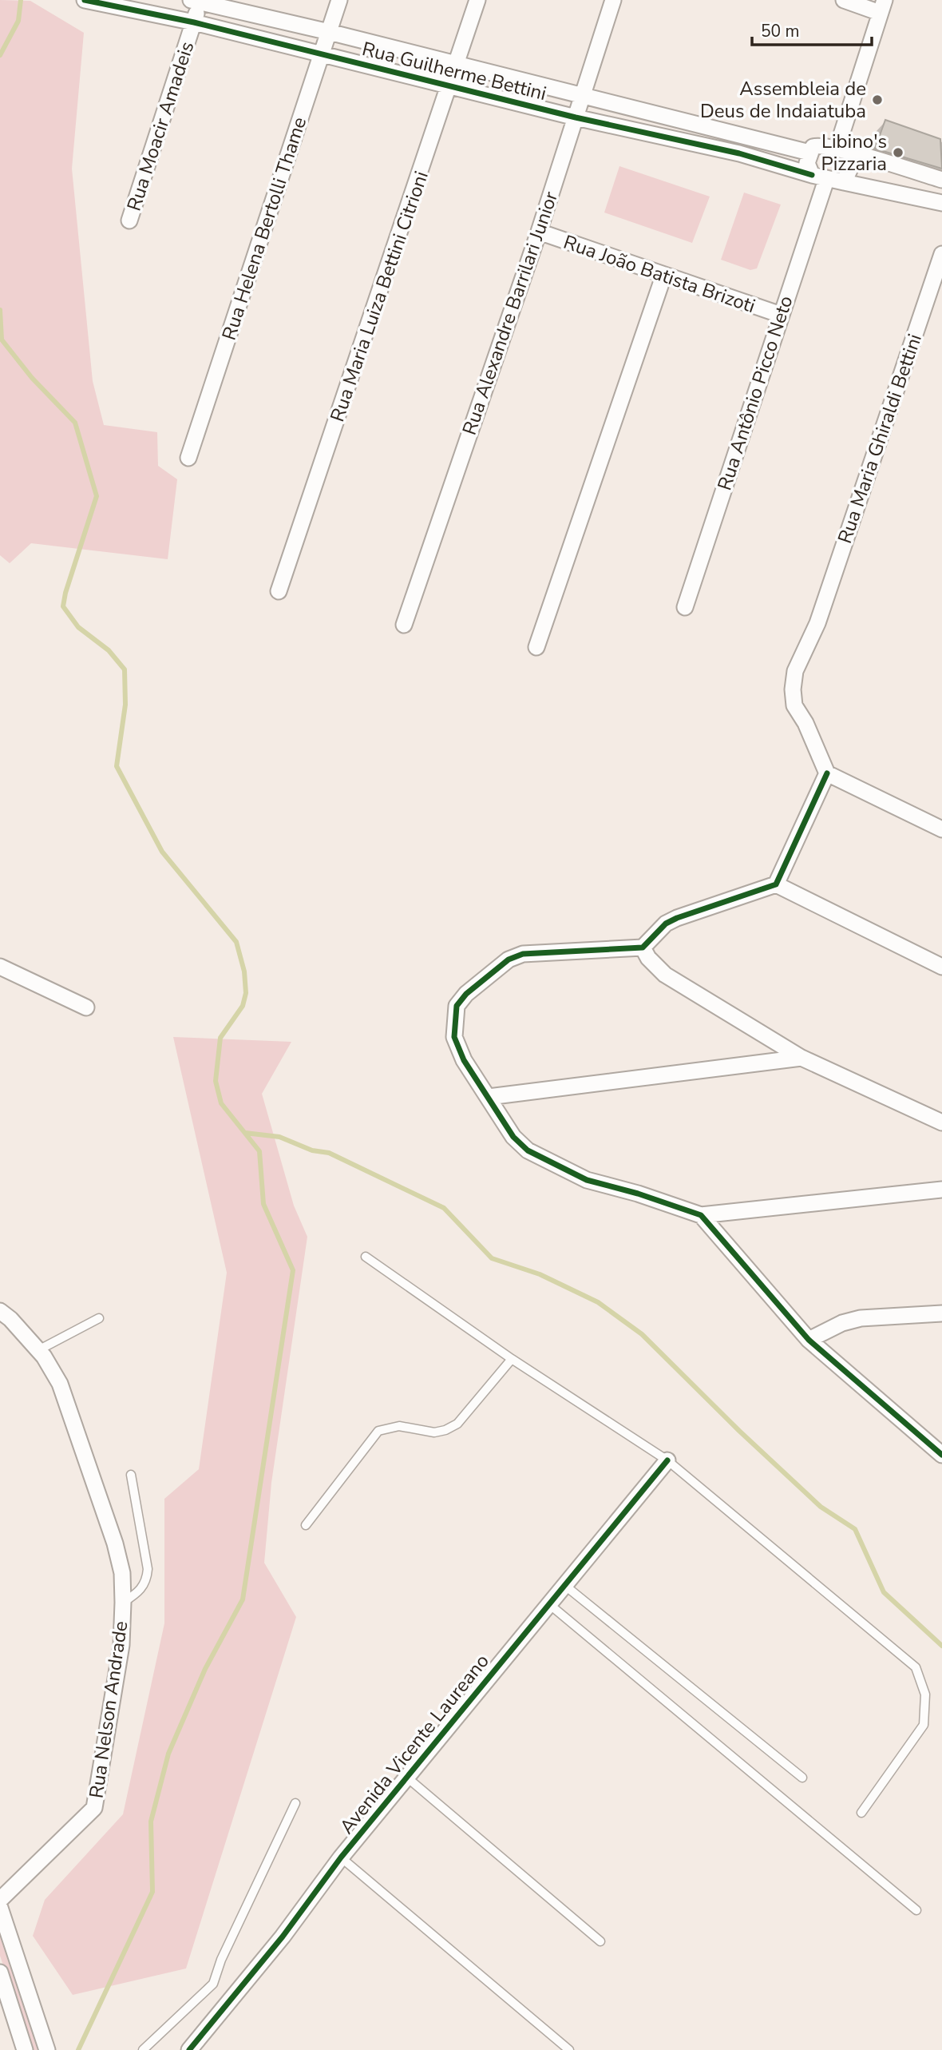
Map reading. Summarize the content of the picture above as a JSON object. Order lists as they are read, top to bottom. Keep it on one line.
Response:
{"streets":{"street":["Rua Guilherme Bettini","Rua Moacir Amadeis","Rua Helena Bertolli Thame","Rua João Batista Brizoti","Rua Maria Luiza Bettini Citrioni","Rua Alexandre Barrilari Junior","Rua Antônio Picco Neto","Rua Maria Ghiraldi Bettini","Rua Nelson Andrade","Avenida Vicente Laureano"]},"crossings":[["Rua Guilherme Bettini","Rua Moacir Amadeis"],["Rua Guilherme Bettini","Rua Helena Bertolli Thame"],["Rua Guilherme Bettini","Rua Maria Luiza Bettini Citrioni"],["Rua Guilherme Bettini","Rua Alexandre Barrilari Junior"],["Rua Guilherme Bettini","Rua Antônio Picco Neto"],["Rua João Batista Brizoti","Rua Alexandre Barrilari Junior"],["Rua João Batista Brizoti","Rua Antônio Picco Neto"]],"places":["Assembleia de Deus de Indaiatuba","Libino's Pizzaria"],"scale_bar":"50 m"}
